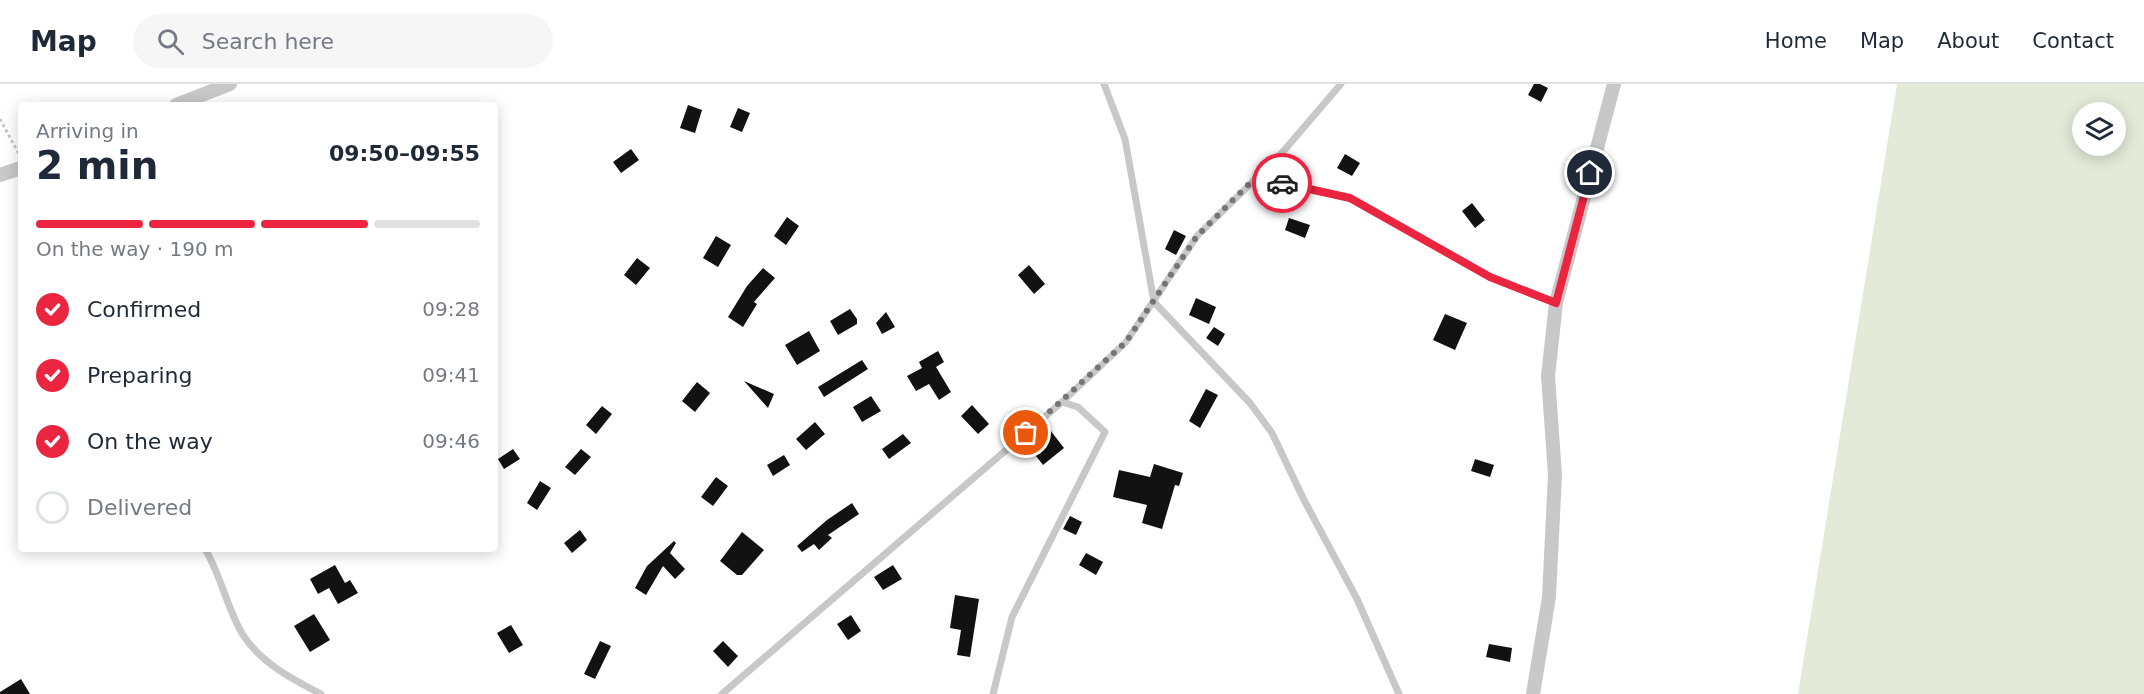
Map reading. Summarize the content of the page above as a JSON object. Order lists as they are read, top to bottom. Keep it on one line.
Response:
{"page":{"header":"Map","search":"Search here","nav":["Home","Map","About","Contact"],"heading":["2 min","Arriving in","09:50–09:55"],"bar":"On the way · 190 m","list":[["Confirmed","09:28"],["Preparing","09:41"],["On the way","09:46"],"Delivered"]}}
